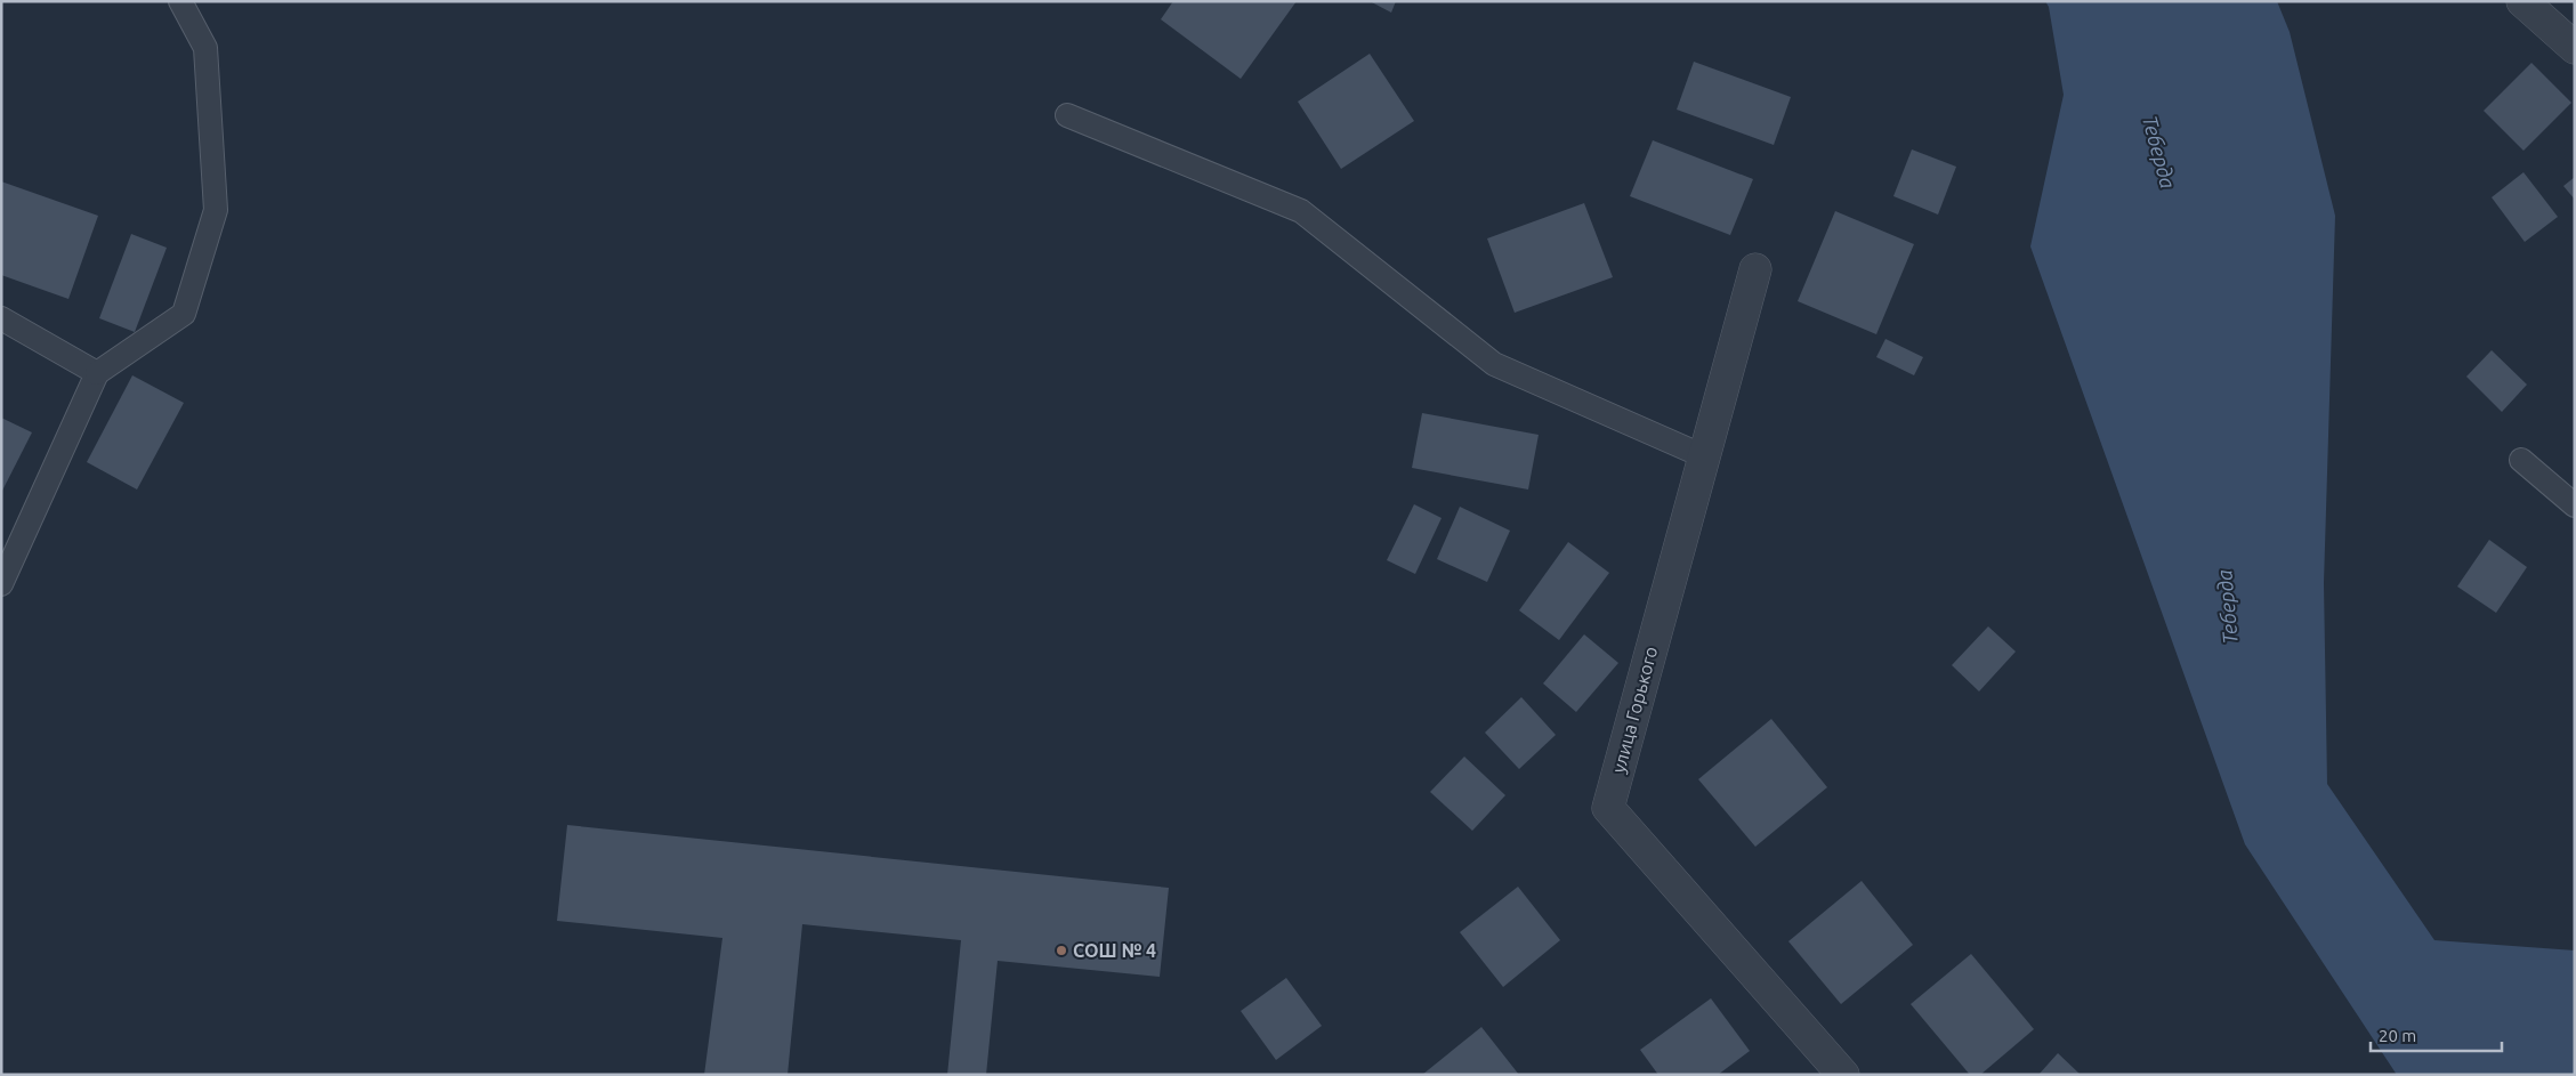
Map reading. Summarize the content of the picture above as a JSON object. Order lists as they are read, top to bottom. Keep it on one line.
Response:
{"streets":{"street":["улица Горького"]},"water":["Теберда"],"places":["СОШ № 4"],"scale_bar":"20 m"}
